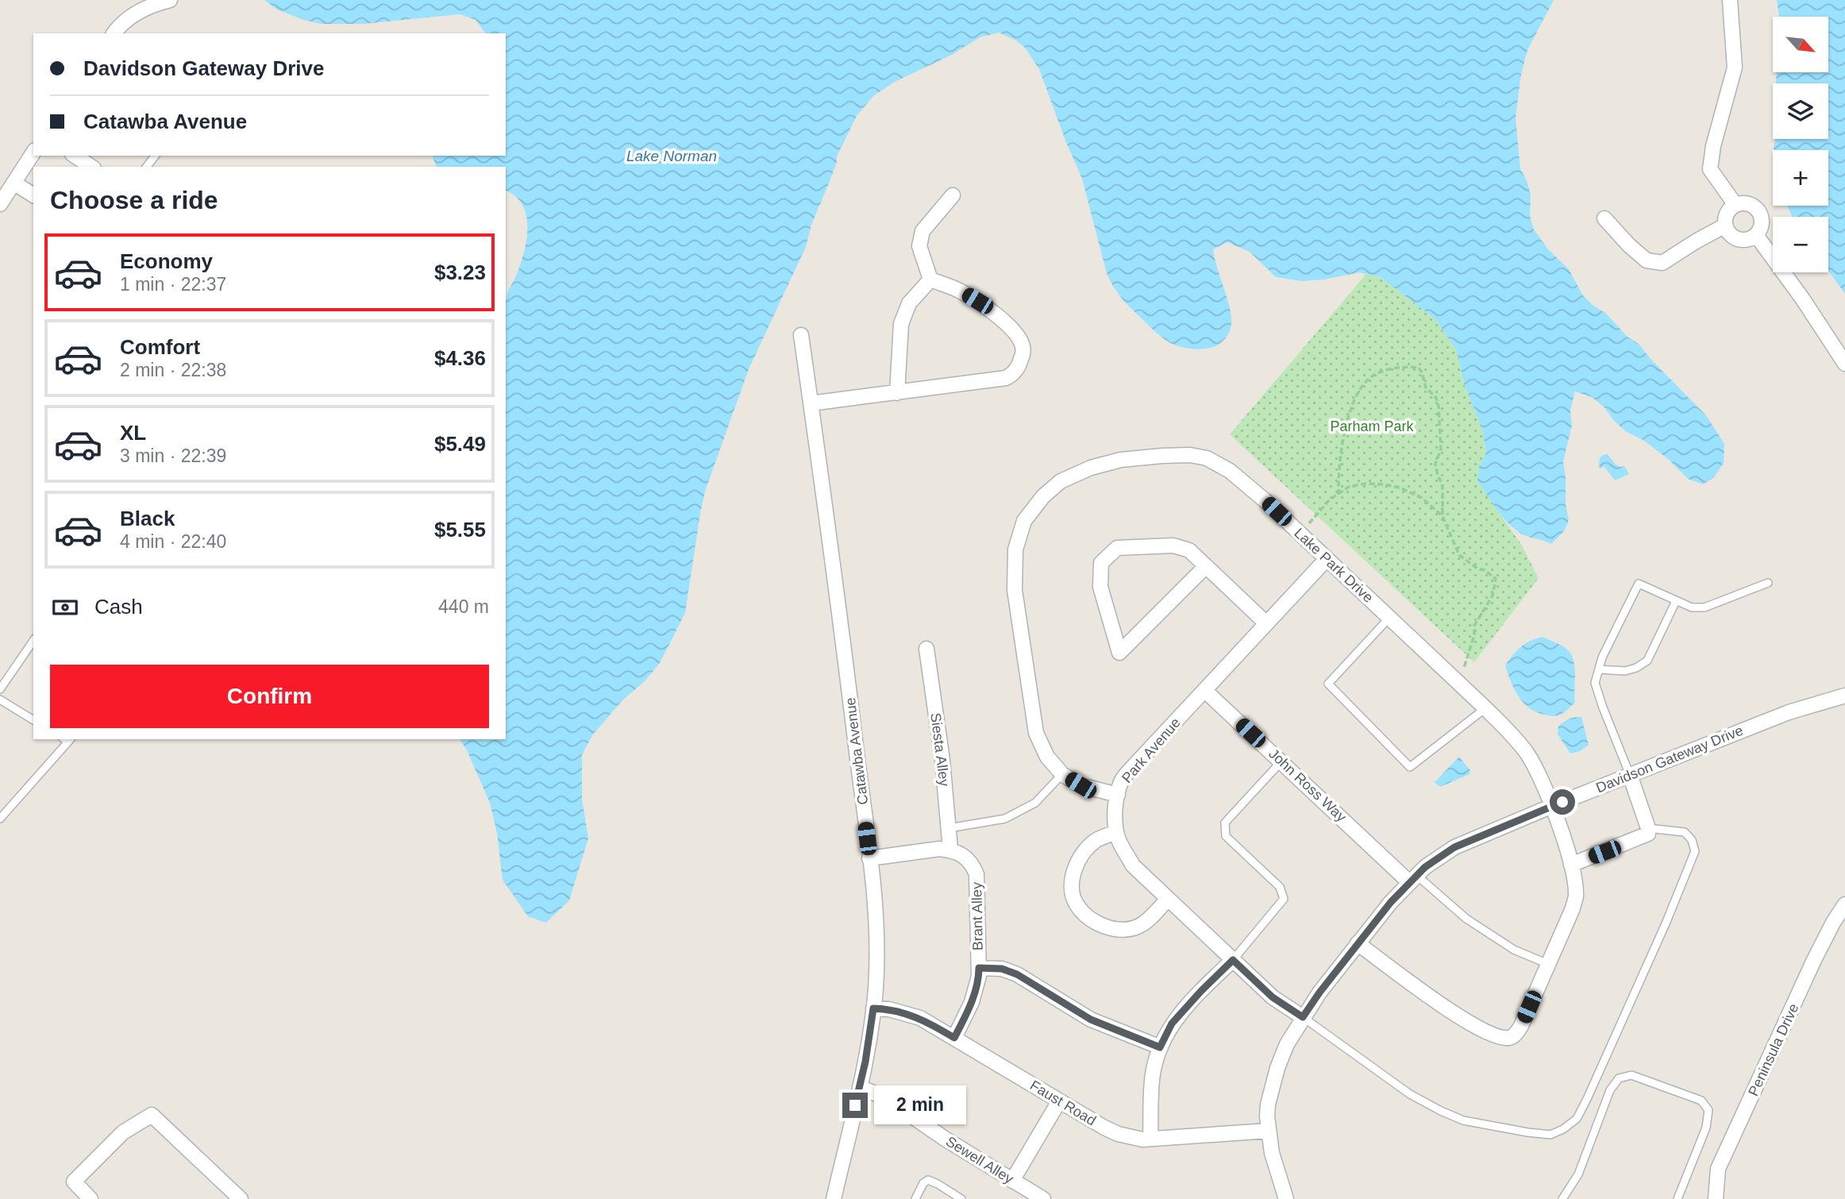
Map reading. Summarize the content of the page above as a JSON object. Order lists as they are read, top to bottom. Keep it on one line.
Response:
{"streets":{"street":["Lake Park Drive","Siesta Alley","Park Avenue","Catawba Avenue","Davidson Gateway Drive","John Ross Way","Brant Alley","Peninsula Drive","Faust Road","Sewell Alley"]},"crossings":[["Lake Park Drive","Park Avenue"],["Lake Park Drive","Davidson Gateway Drive"],["Siesta Alley","Brant Alley"],["Park Avenue","Davidson Gateway Drive"],["Park Avenue","John Ross Way"],["Catawba Avenue","Faust Road"],["Catawba Avenue","Sewell Alley"],["Davidson Gateway Drive","John Ross Way"],["Davidson Gateway Drive","Faust Road"],["Brant Alley","Faust Road"]],"water":["Lake Norman"],"parks":["Parham Park"],"north":"bottom right","page":{"map_buttons":["+","−"],"banner":["Davidson Gateway Drive","Catawba Avenue"],"heading":"Choose a ride","list":[{"name":"Economy","note":"1 min · 22:37","value":"$3.23"},{"name":"Comfort","note":"2 min · 22:38","value":"$4.36"},{"name":"XL","note":"3 min · 22:39","value":"$5.49"},{"name":"Black","note":"4 min · 22:40","value":"$5.55"}],"pay":["Cash","440 m"],"buttons":"Confirm","bubble":"2 min"}}
